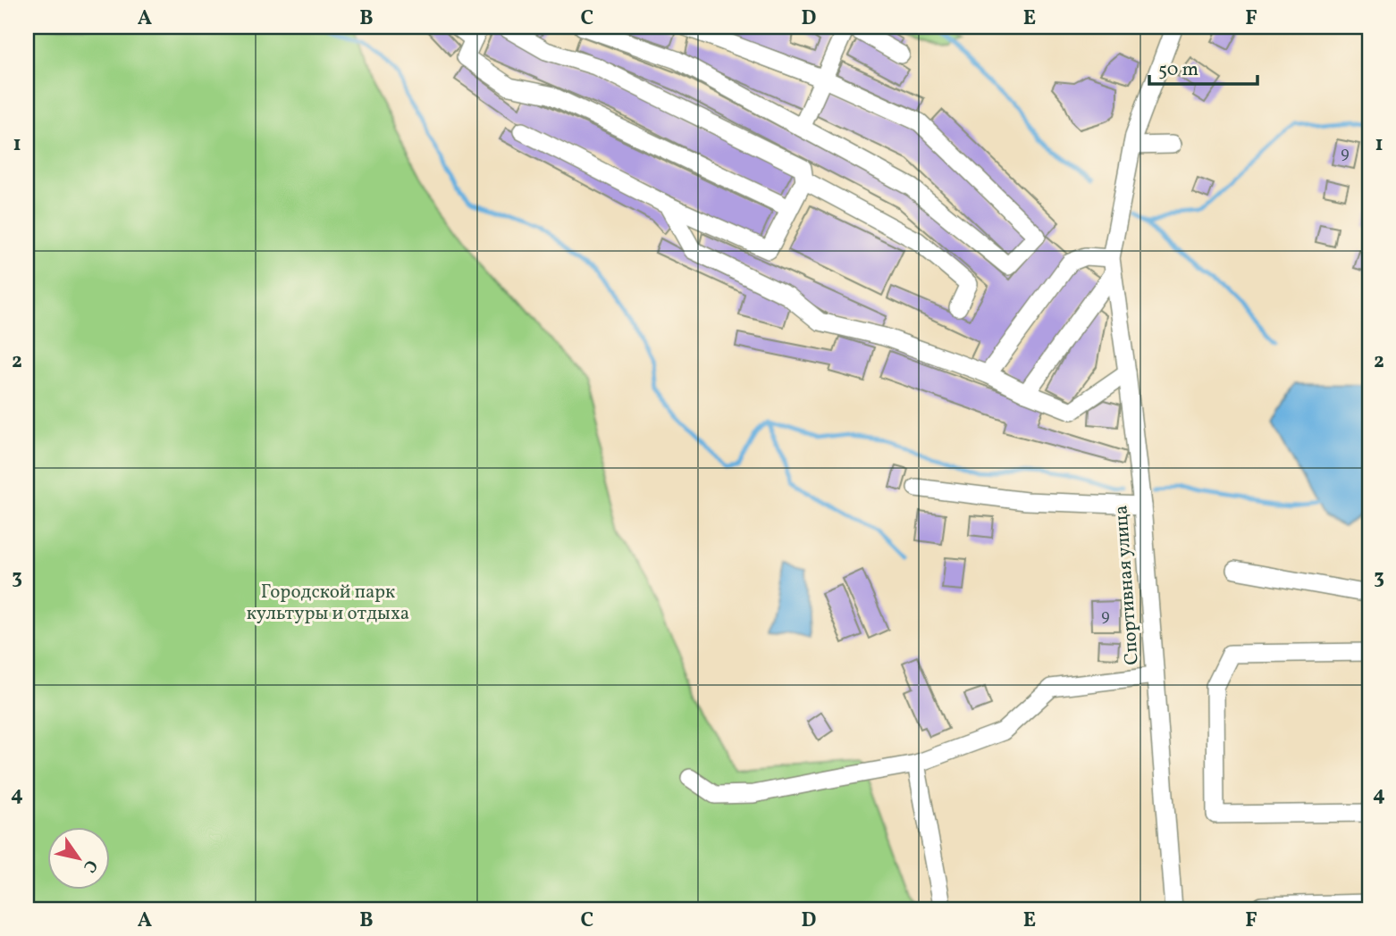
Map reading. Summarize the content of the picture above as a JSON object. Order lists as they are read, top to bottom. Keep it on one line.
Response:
{"streets":{"street":["Спортивная улица"]},"parks":["Городской парк культуры и отдыха"],"house_numbers":["9","9"],"scale_bar":"50 m","north":"bottom right","grid":{"columns":["A","B","C","D","E","F"],"rows":["1","2","3","4"]}}
